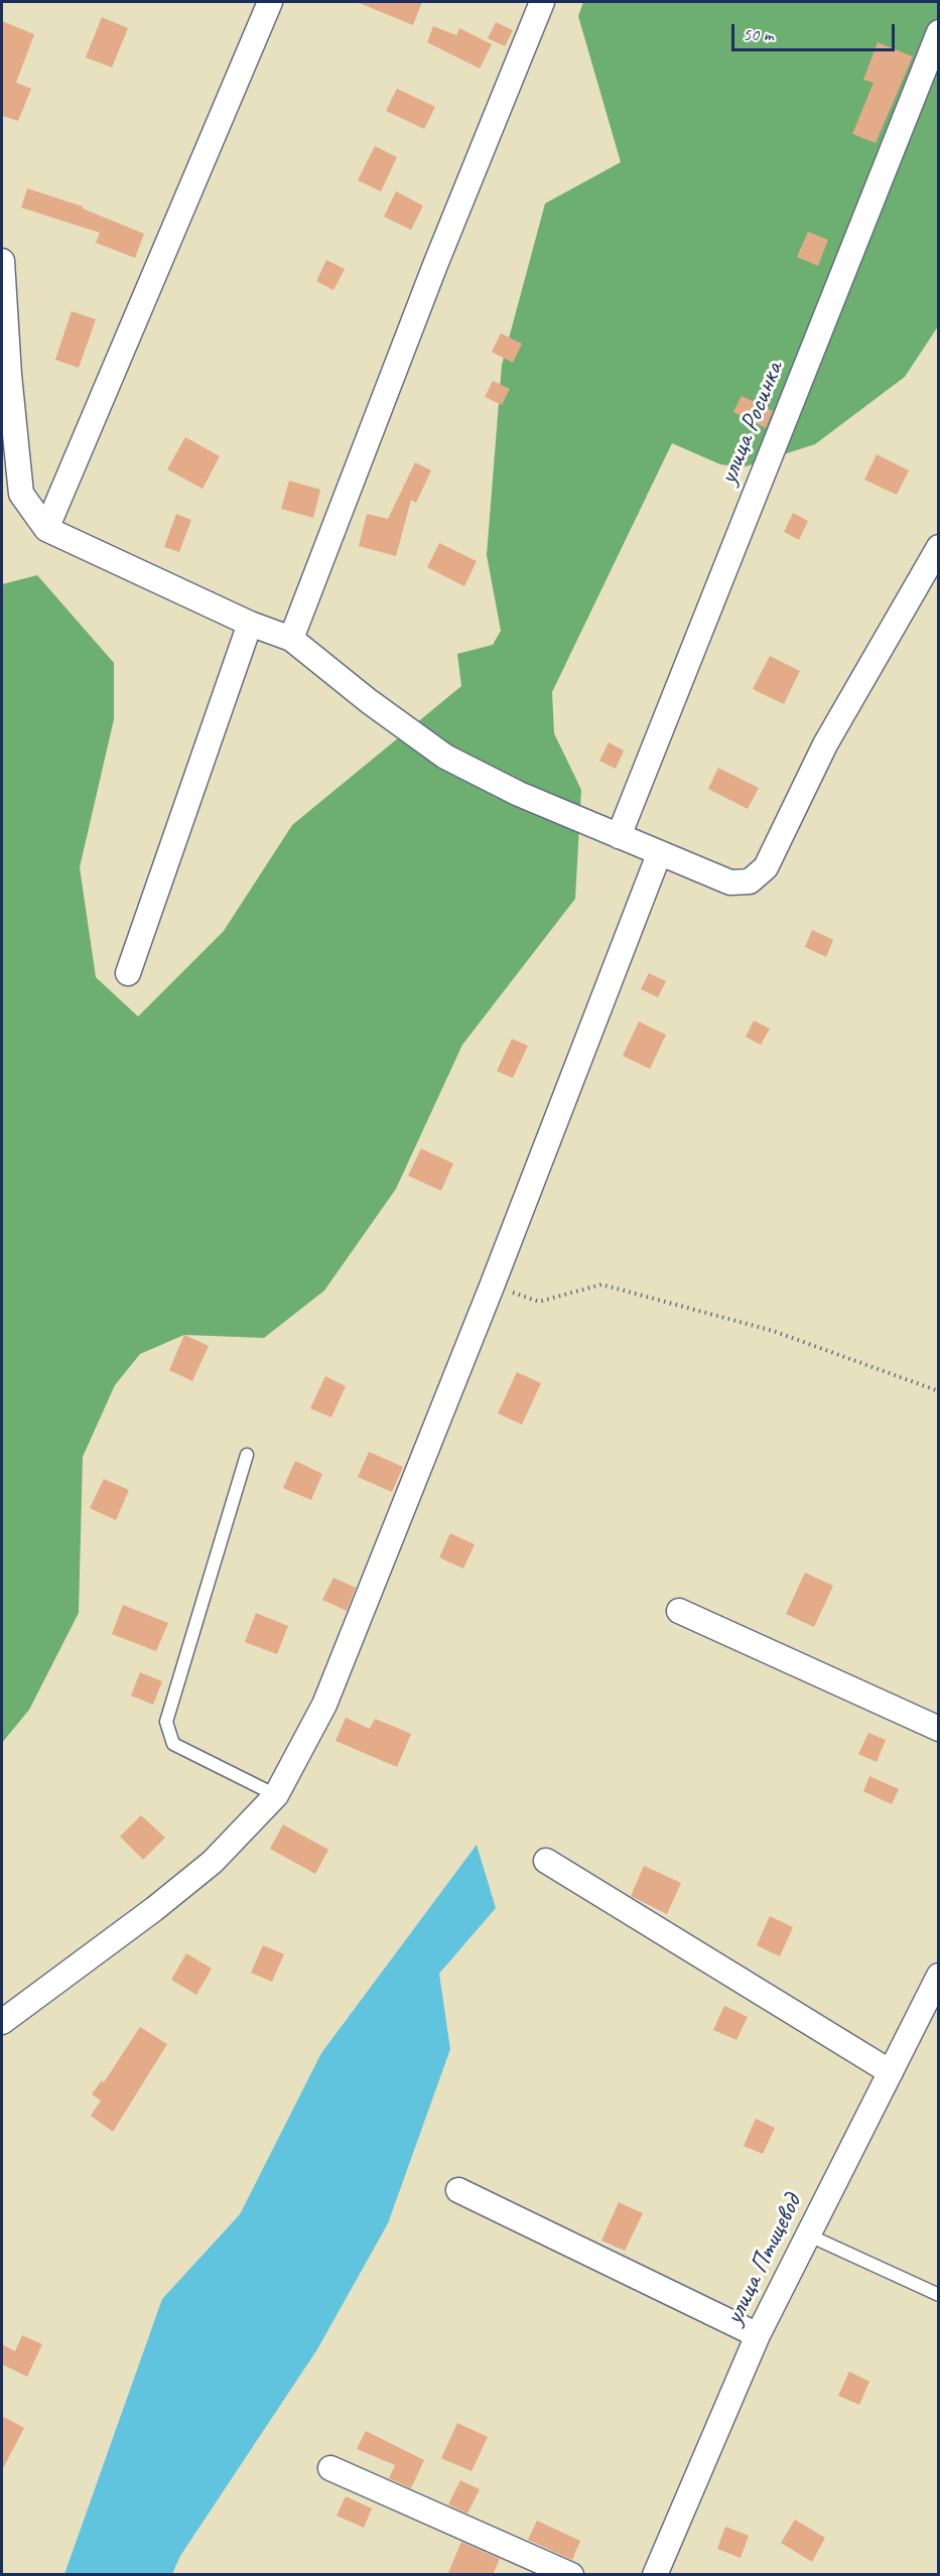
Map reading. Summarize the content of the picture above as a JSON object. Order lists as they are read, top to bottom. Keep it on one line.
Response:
{"streets":{"street":["улица Росинка","улица Птицевод"]},"scale_bar":"50 m"}
